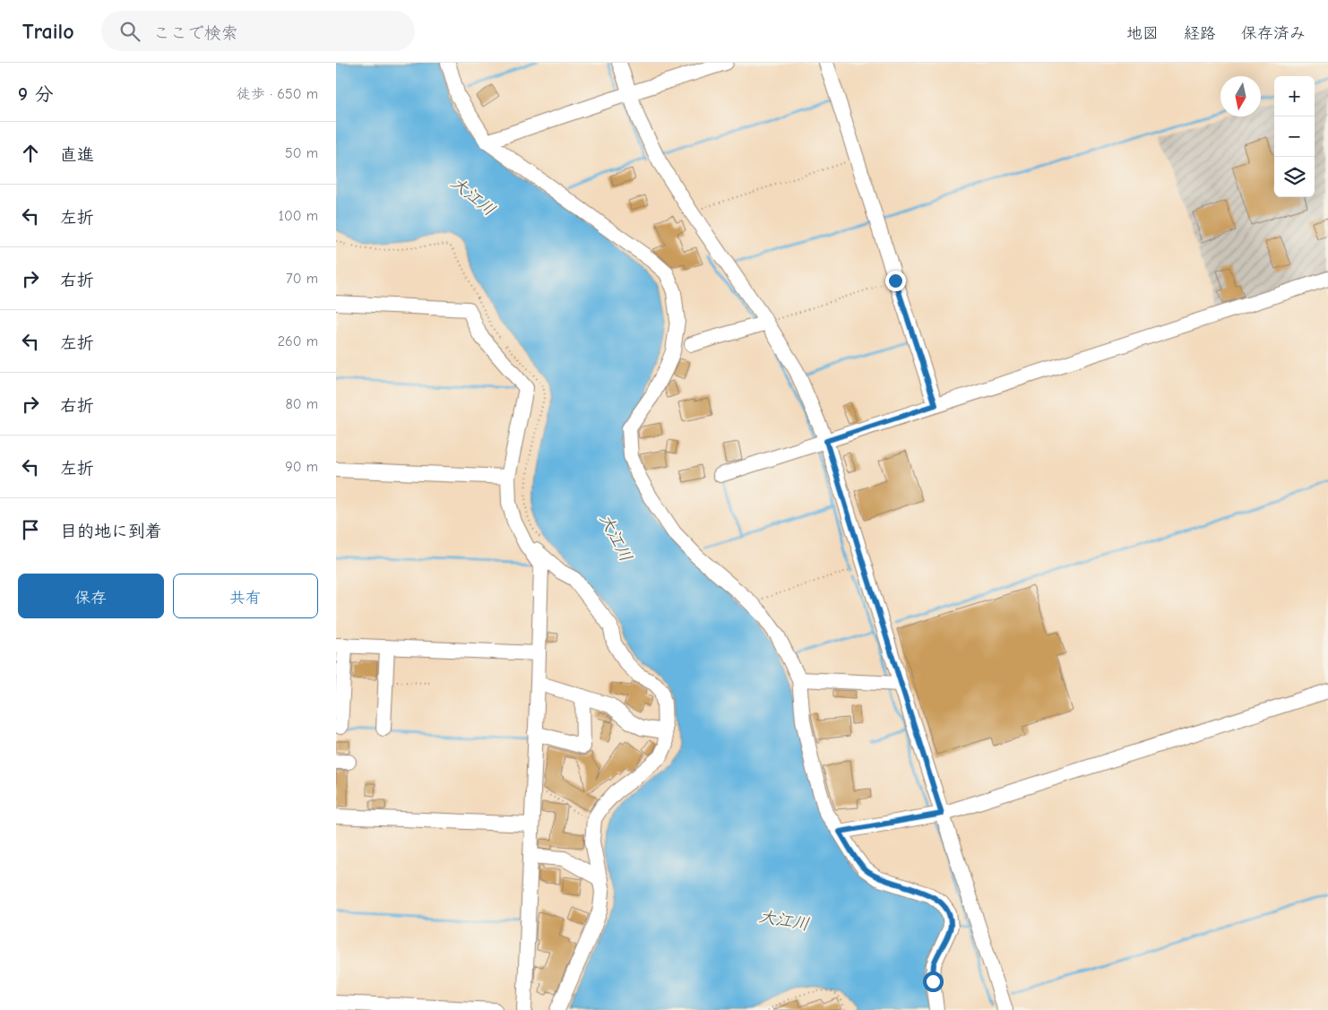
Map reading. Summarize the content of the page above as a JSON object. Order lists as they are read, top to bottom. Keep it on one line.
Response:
{"water":["大江川"],"north":"bottom","page":{"header":"Trailo","search":"ここで検索","nav":["地図","経路","保存済み"],"heading":["9 分","徒歩 · 650 m"],"map_buttons":["+","−"],"list":[["直進","50 m"],["左折","100 m"],["右折","70 m"],["左折","260 m"],["右折","80 m"],["左折","90 m"],"目的地に到着"],"buttons":["保存","共有"]}}
